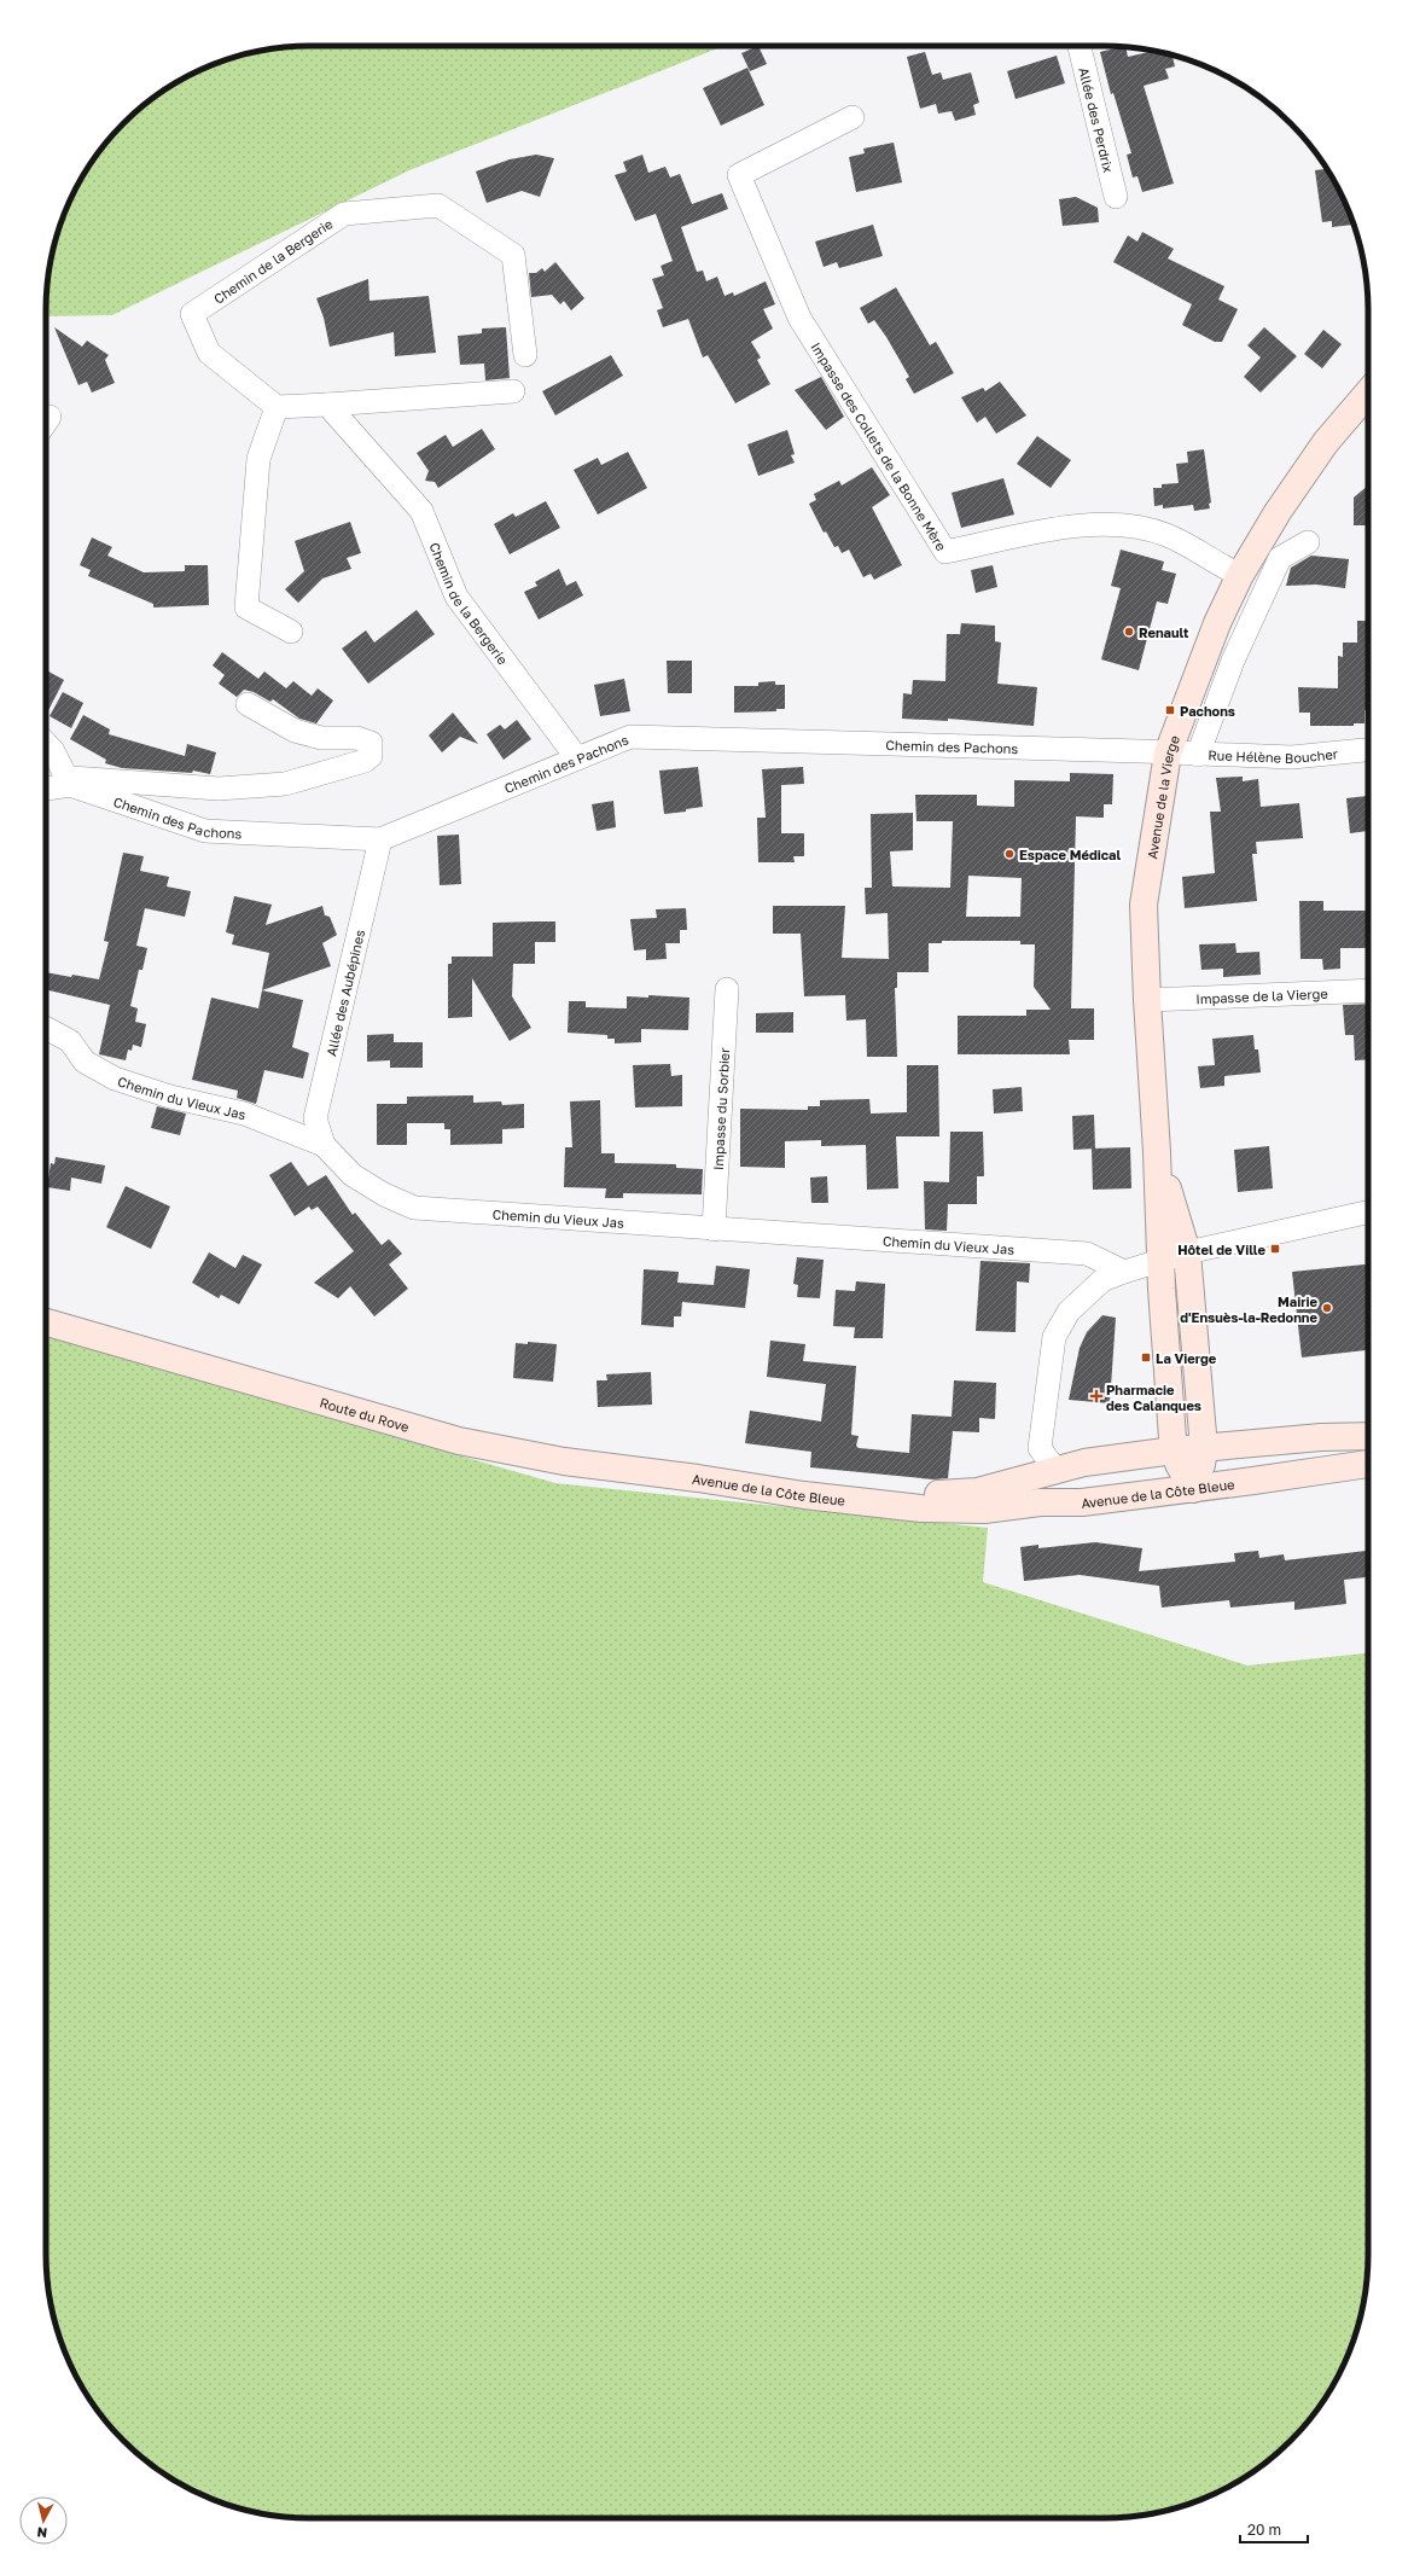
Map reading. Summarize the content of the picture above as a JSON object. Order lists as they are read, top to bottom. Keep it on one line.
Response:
{"streets":{"main road":["Avenue de la Vierge","Route du Rove","Avenue de la Côte Bleue"],"street":["Allée des Perdrix","Chemin de la Bergerie","Impasse des Collets de la Bonne Mère","Chemin des Pachons","Rue Hélène Boucher","Allée des Aubépines","Impasse de la Vierge","Chemin du Vieux Jas","Impasse du Sorbier"]},"crossings":[["Chemin de la Bergerie","Chemin des Pachons"],["Impasse des Collets de la Bonne Mère","Avenue de la Vierge"],["Chemin des Pachons","Rue Hélène Boucher"],["Chemin des Pachons","Avenue de la Vierge"],["Chemin des Pachons","Allée des Aubépines"],["Rue Hélène Boucher","Avenue de la Vierge"],["Avenue de la Vierge","Impasse de la Vierge"],["Allée des Aubépines","Chemin du Vieux Jas"],["Chemin du Vieux Jas","Impasse du Sorbier"],["Route du Rove","Avenue de la Côte Bleue"]],"places":{"other":["Renault","Espace Médical","Mairie d'Ensuès-la-Redonne"],"transit":["Pachons","Hôtel de Ville","La Vierge"],"health":["Pharmacie des Calanques"]},"scale_bar":"20 m","north":"bottom"}
